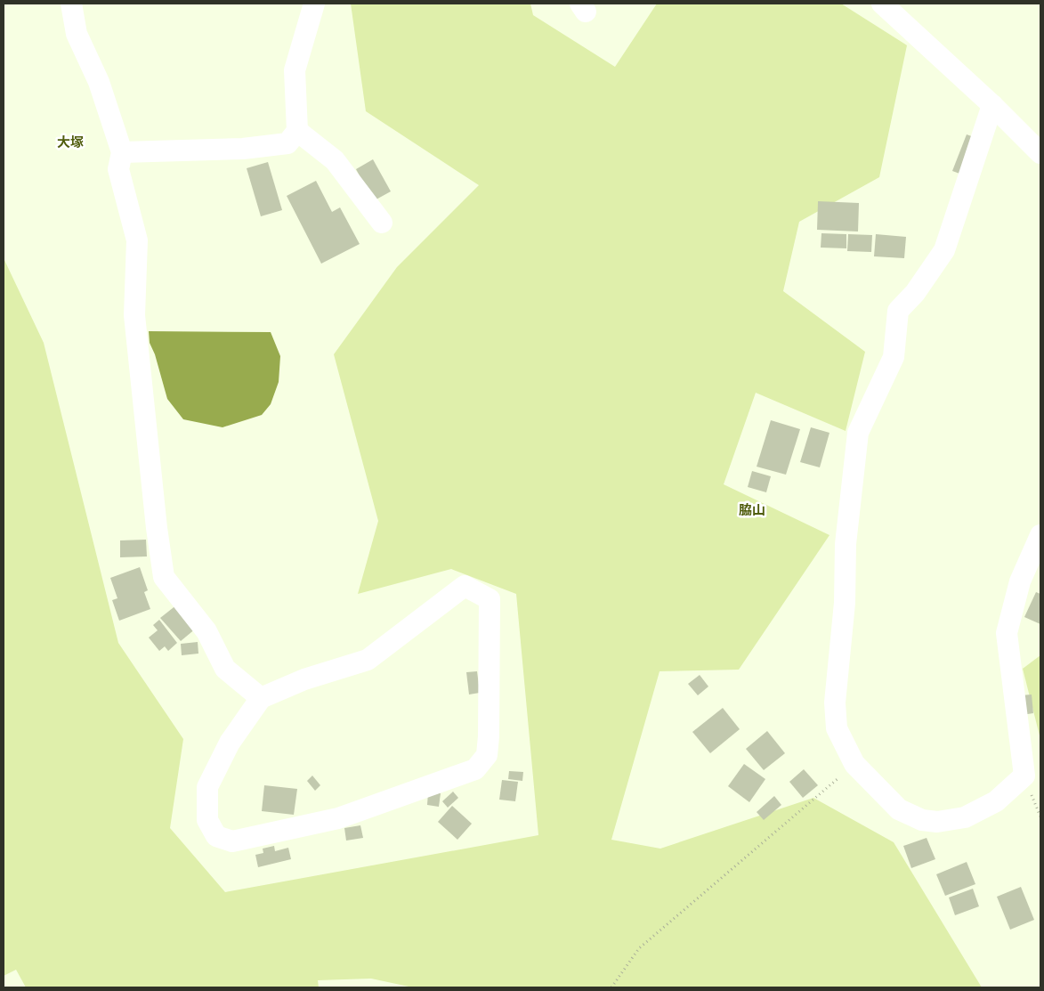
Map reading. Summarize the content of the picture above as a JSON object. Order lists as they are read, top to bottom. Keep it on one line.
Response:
{"districts":["大塚","脇山"]}
